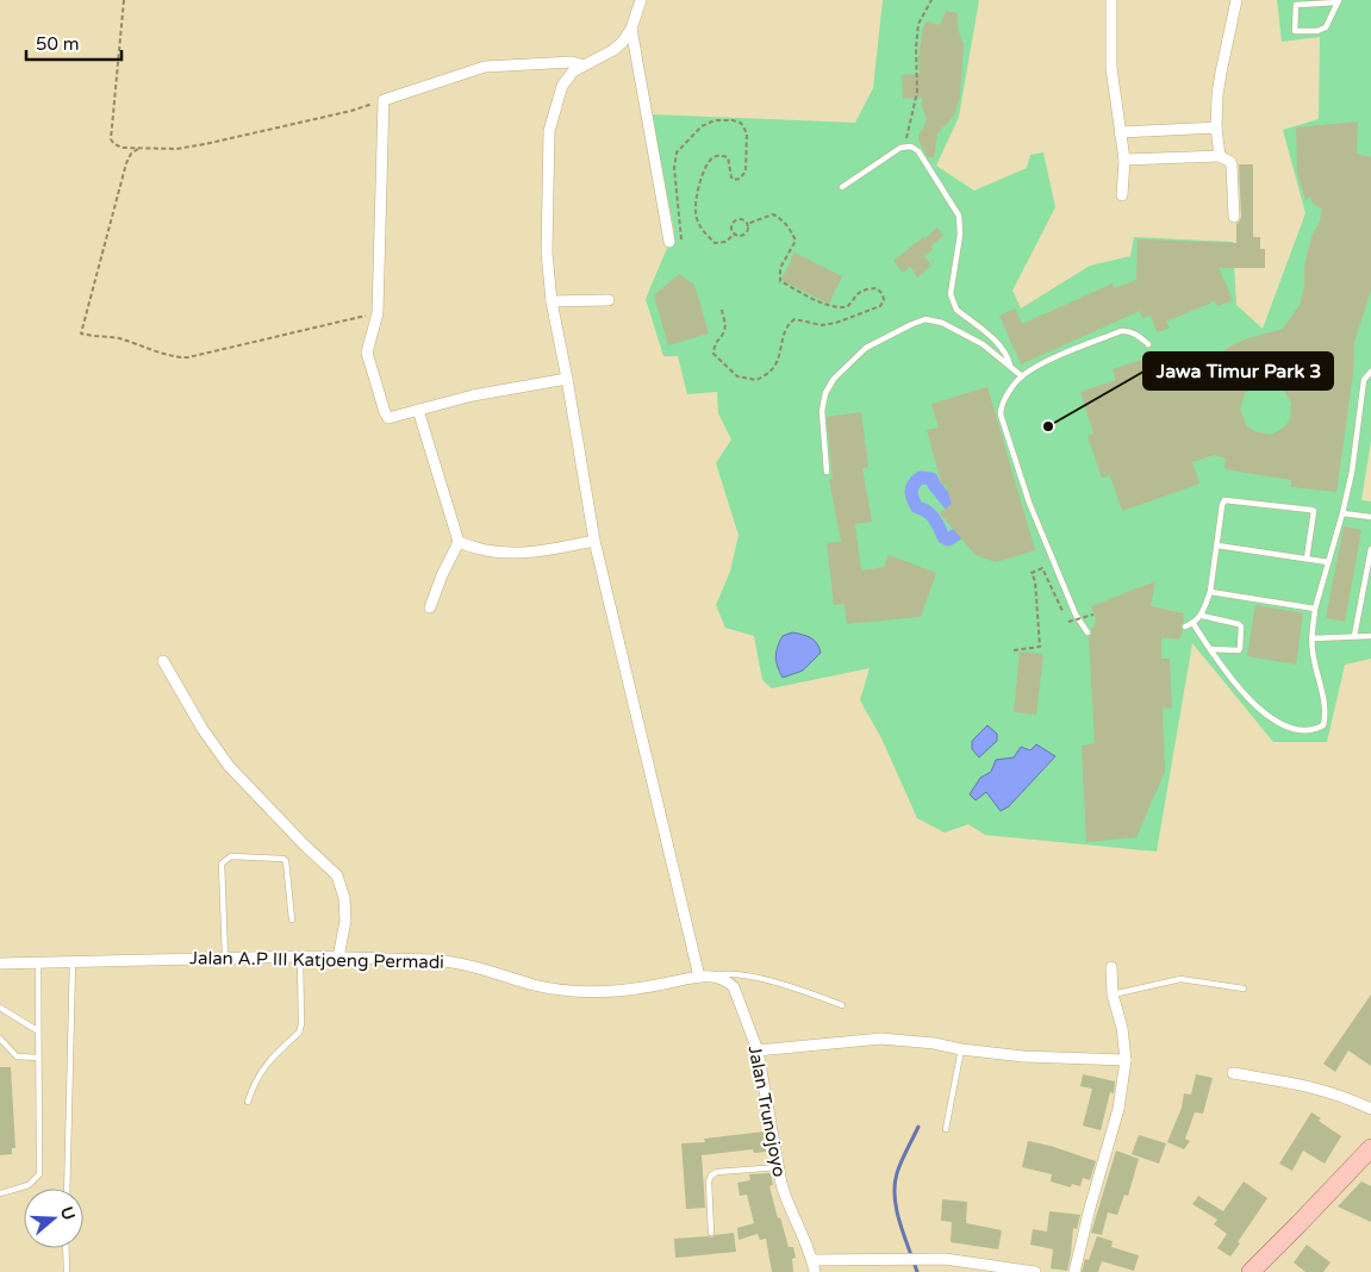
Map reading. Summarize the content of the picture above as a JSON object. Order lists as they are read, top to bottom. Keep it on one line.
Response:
{"streets":{"street":["Jalan A.P III Katjoeng Permadi","Jalan Trunojoyo"]},"places":["Jawa Timur Park 3"],"scale_bar":"50 m","north":"right"}
